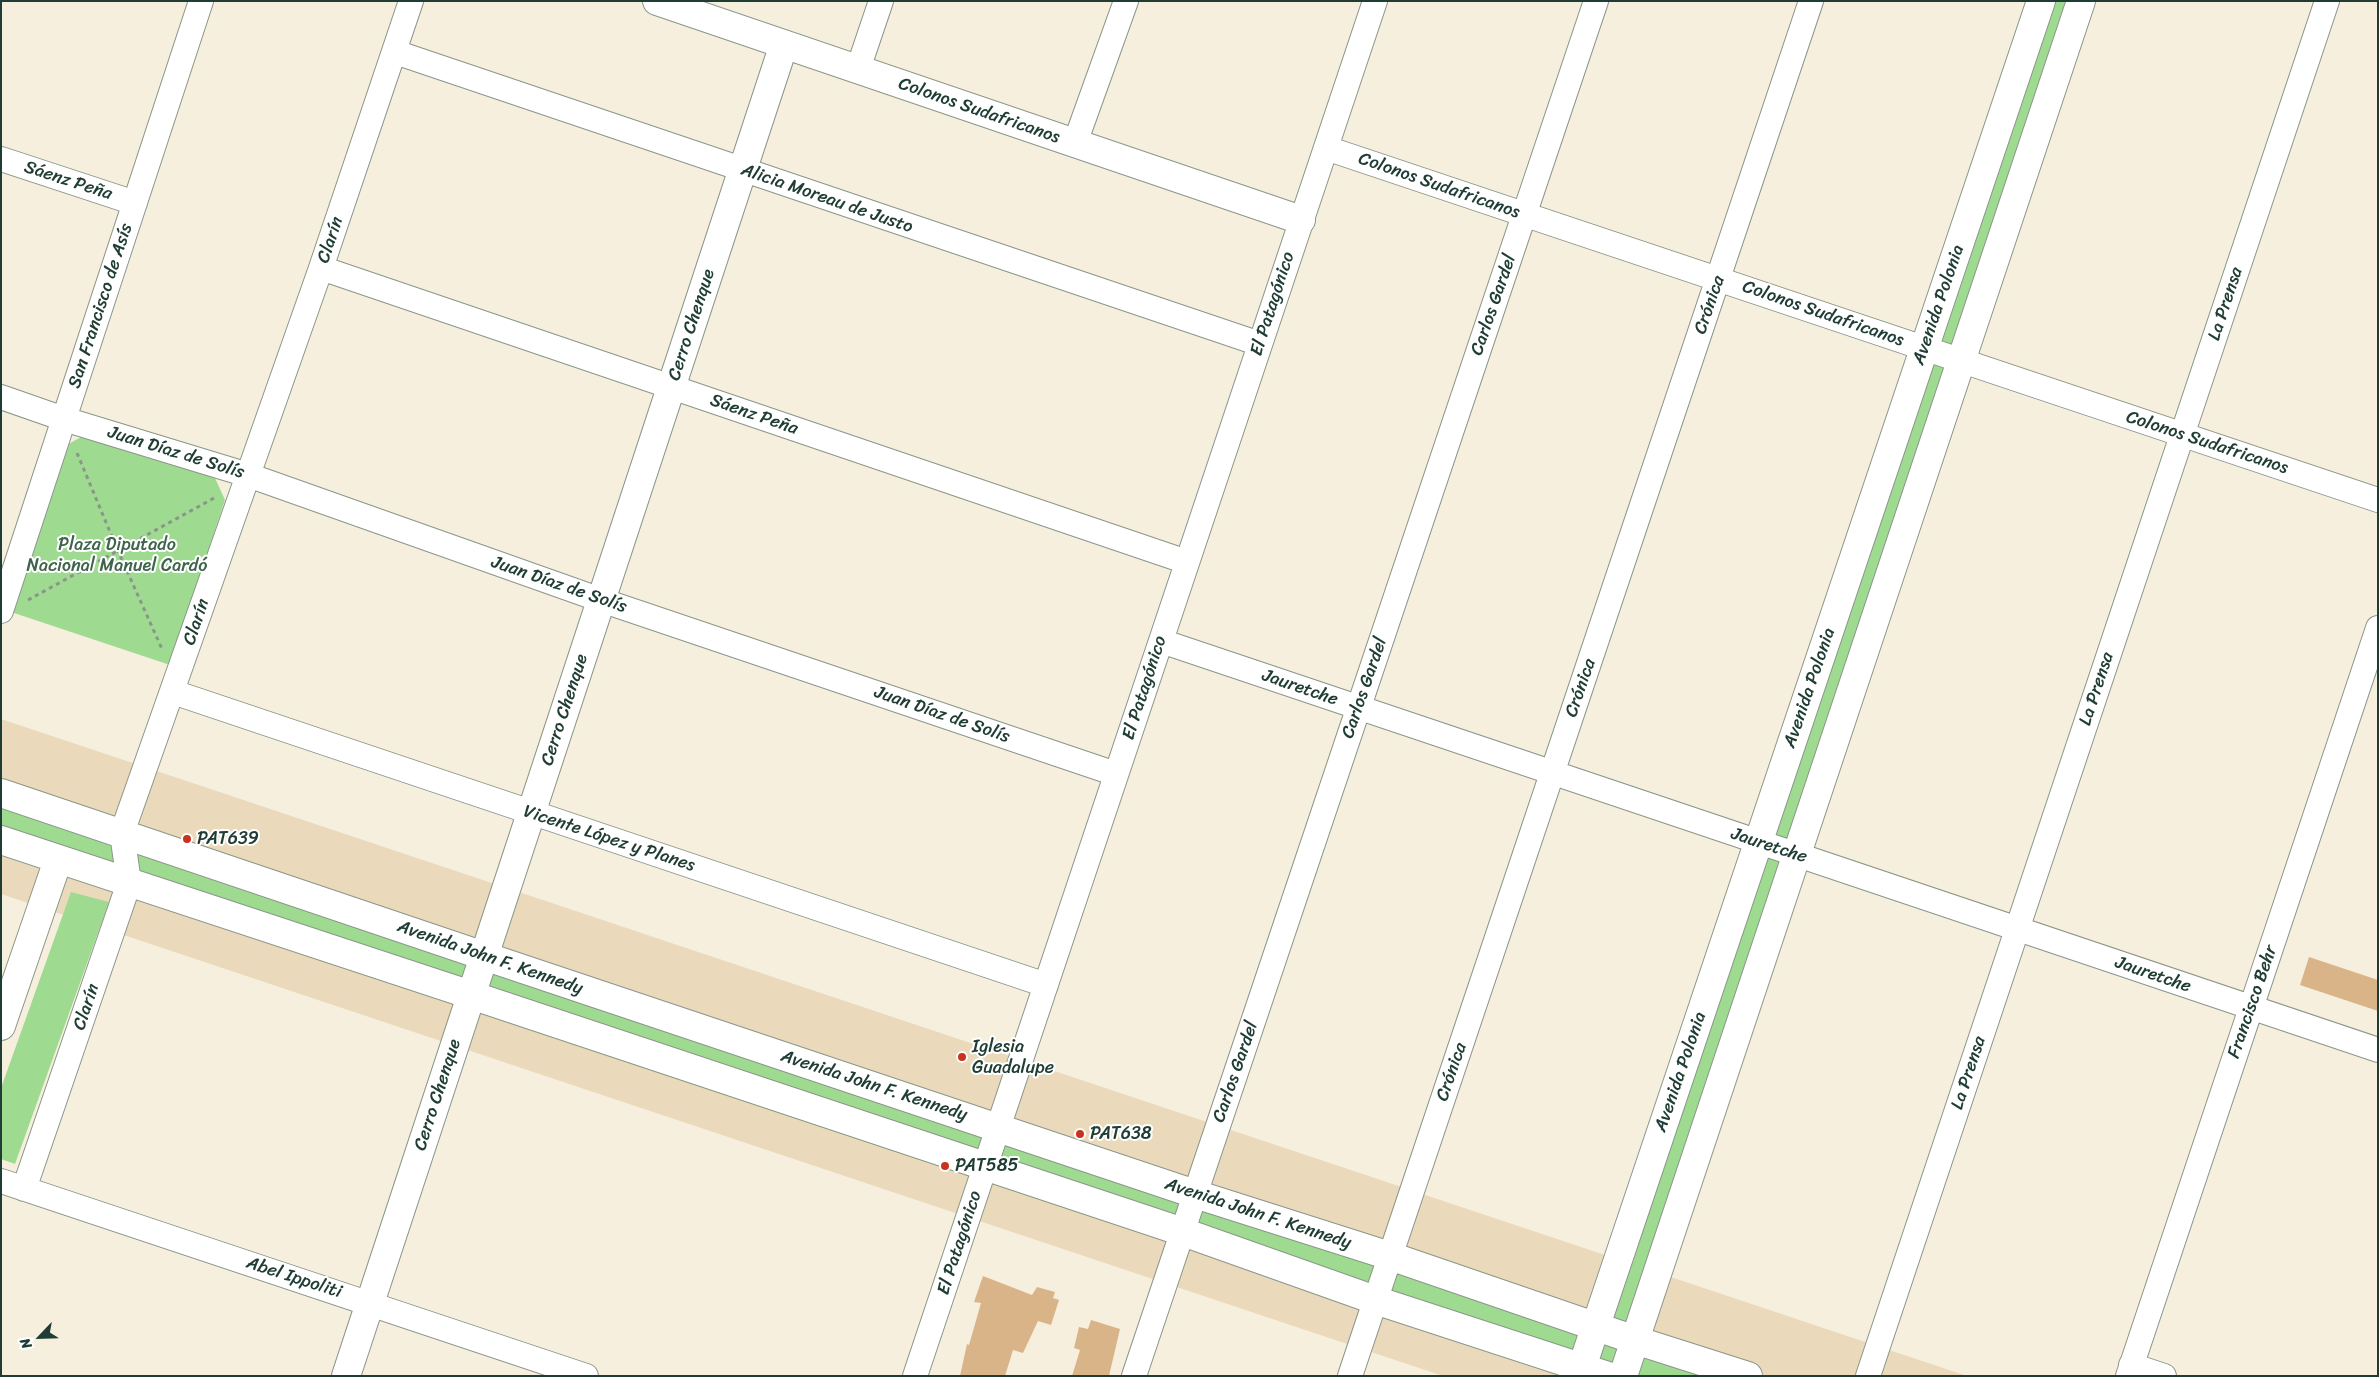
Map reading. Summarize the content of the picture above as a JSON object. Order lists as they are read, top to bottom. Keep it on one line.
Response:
{"streets":{"main road":["Colonos Sudafricanos","Avenida Polonia","Cerro Chenque","Avenida John F. Kennedy"],"street":["Sáenz Peña","Alicia Moreau de Justo","Clarín","El Patagónico","La Prensa","Carlos Gardel","Crónica","San Francisco de Asís","Juan Díaz de Solís","Jauretche","Vicente López y Planes","Francisco Behr","Abel Ippoliti"]},"crossings":[["Colonos Sudafricanos","El Patagónico"],["Colonos Sudafricanos","La Prensa"],["Colonos Sudafricanos","Carlos Gardel"],["Colonos Sudafricanos","Crónica"],["Colonos Sudafricanos","Avenida Polonia"],["Colonos Sudafricanos","Cerro Chenque"],["Sáenz Peña","Clarín"],["Sáenz Peña","El Patagónico"],["Sáenz Peña","San Francisco de Asís"],["Sáenz Peña","Cerro Chenque"],["Alicia Moreau de Justo","Clarín"],["Alicia Moreau de Justo","El Patagónico"],["Alicia Moreau de Justo","Cerro Chenque"],["Clarín","Juan Díaz de Solís"],["Clarín","Vicente López y Planes"],["Clarín","Avenida John F. Kennedy"],["Clarín","Abel Ippoliti"],["El Patagónico","Juan Díaz de Solís"],["El Patagónico","Jauretche"],["El Patagónico","Vicente López y Planes"],["El Patagónico","Avenida John F. Kennedy"],["La Prensa","Jauretche"],["Carlos Gardel","Jauretche"],["Carlos Gardel","Avenida John F. Kennedy"],["Crónica","Jauretche"],["Crónica","Avenida John F. Kennedy"],["Avenida Polonia","Jauretche"],["Avenida Polonia","Avenida John F. Kennedy"],["San Francisco de Asís","Juan Díaz de Solís"],["Cerro Chenque","Juan Díaz de Solís"],["Cerro Chenque","Vicente López y Planes"],["Cerro Chenque","Avenida John F. Kennedy"],["Cerro Chenque","Abel Ippoliti"],["Jauretche","Francisco Behr"]],"parks":["Plaza Diputado Nacional Manuel Cardó"],"places":["PAT639","Iglesia Guadalupe","PAT638","PAT585"],"north":"bottom left"}
